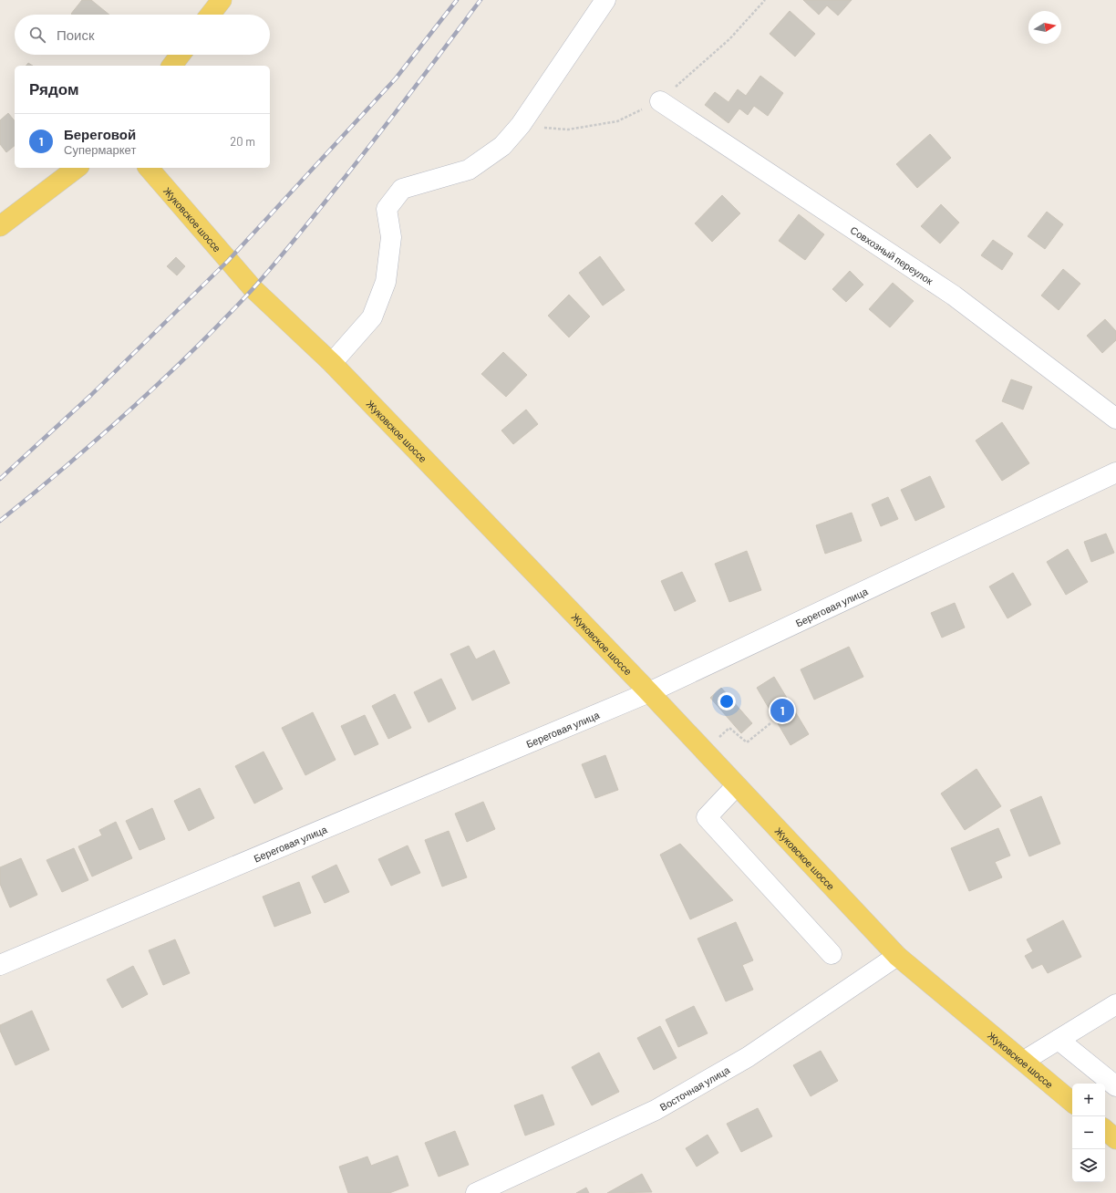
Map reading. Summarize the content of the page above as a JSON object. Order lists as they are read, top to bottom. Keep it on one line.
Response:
{"streets":{"main road":["Жуковское шоссе"],"street":["Совхозный переулок","Береговая улица","Восточная улица"]},"crossings":[["Жуковское шоссе","Береговая улица"],["Жуковское шоссе","Восточная улица"]],"north":"right","page":{"search":"Поиск","heading":"Рядом","list":[{"mark":"1","name":"Береговой","note":"Супермаркет","value":"20 m"}],"pins":"1","map_buttons":["+","−"]}}
